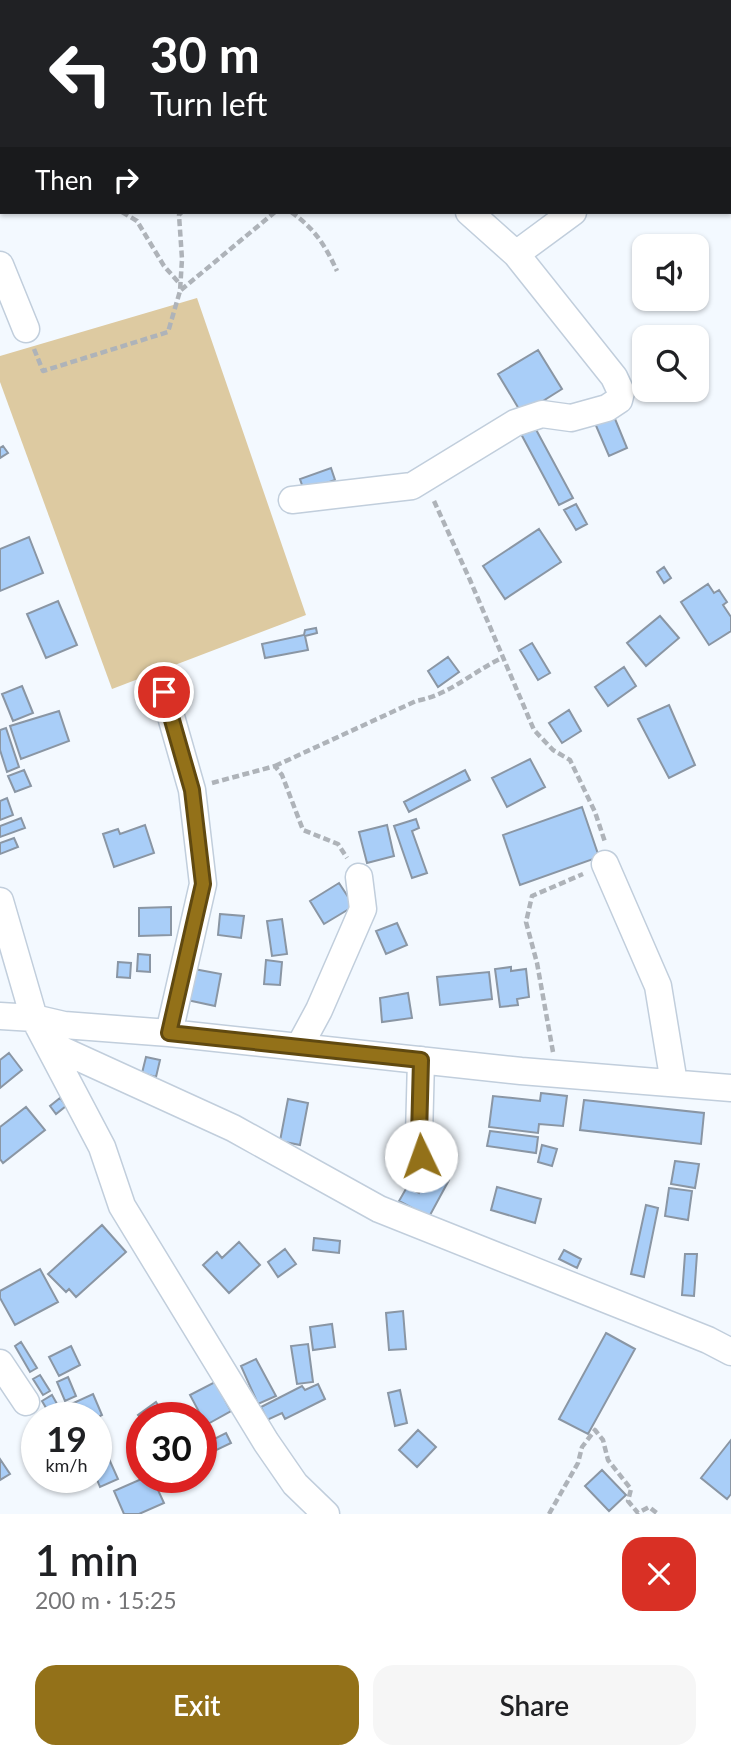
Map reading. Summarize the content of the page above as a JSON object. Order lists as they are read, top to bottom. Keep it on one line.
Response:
{"page":{"turn":["30 m","Turn left"],"then":"Then","speed":"19 km/h","limit":"30","heading":["1 min","200 m · 15:25"],"buttons":["Exit","Share"]}}
